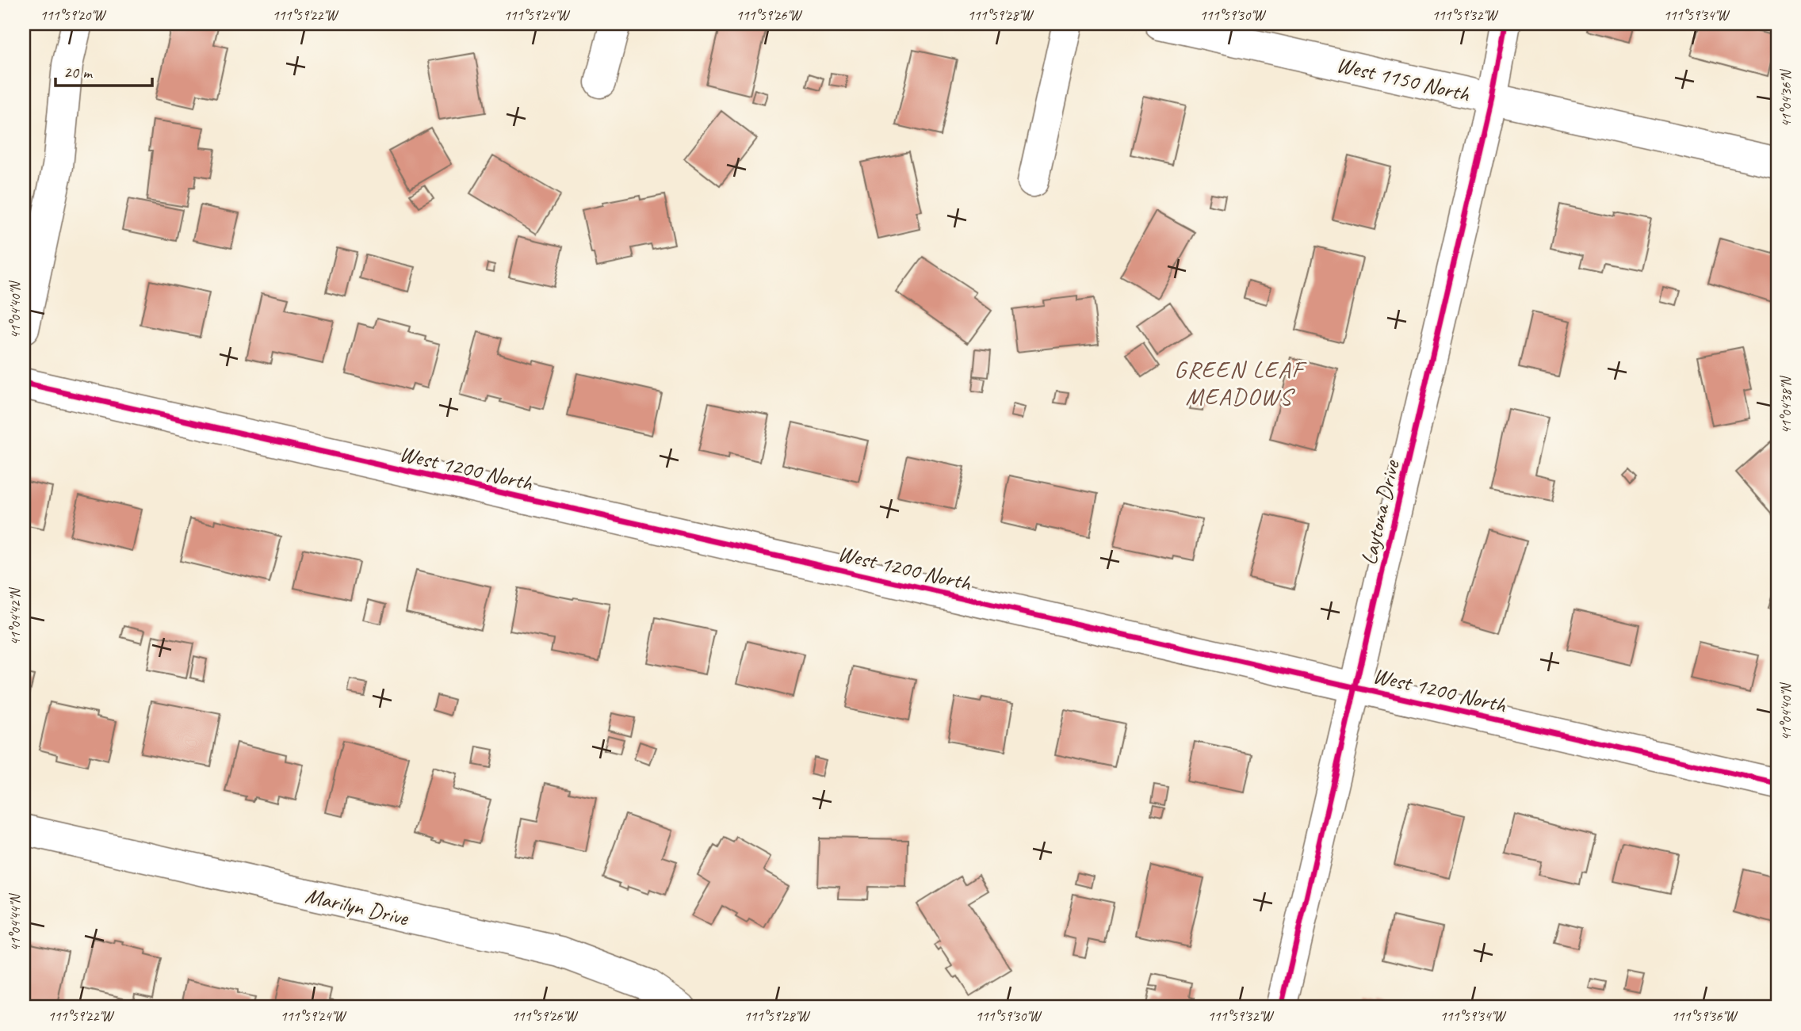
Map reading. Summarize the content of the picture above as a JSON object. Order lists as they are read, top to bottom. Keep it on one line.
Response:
{"streets":{"street":["West 1150 North","West 1200 North","Laytona Drive","Marilyn Drive"]},"crossings":[["West 1150 North","Laytona Drive"],["West 1200 North","Laytona Drive"]],"districts":["GREEN LEAF MEADOWS"],"scale_bar":"20 m","coordinates":["111°59'20\"W","111°59'22\"W","111°59'24\"W","111°59'26\"W","111°59'28\"W","111°59'30\"W","111°59'32\"W","111°59'34\"W","41°04'36\"N","41°04'40\"N","41°04'38\"N","41°04'42\"N","41°04'44\"N","111°59'36\"W"]}
